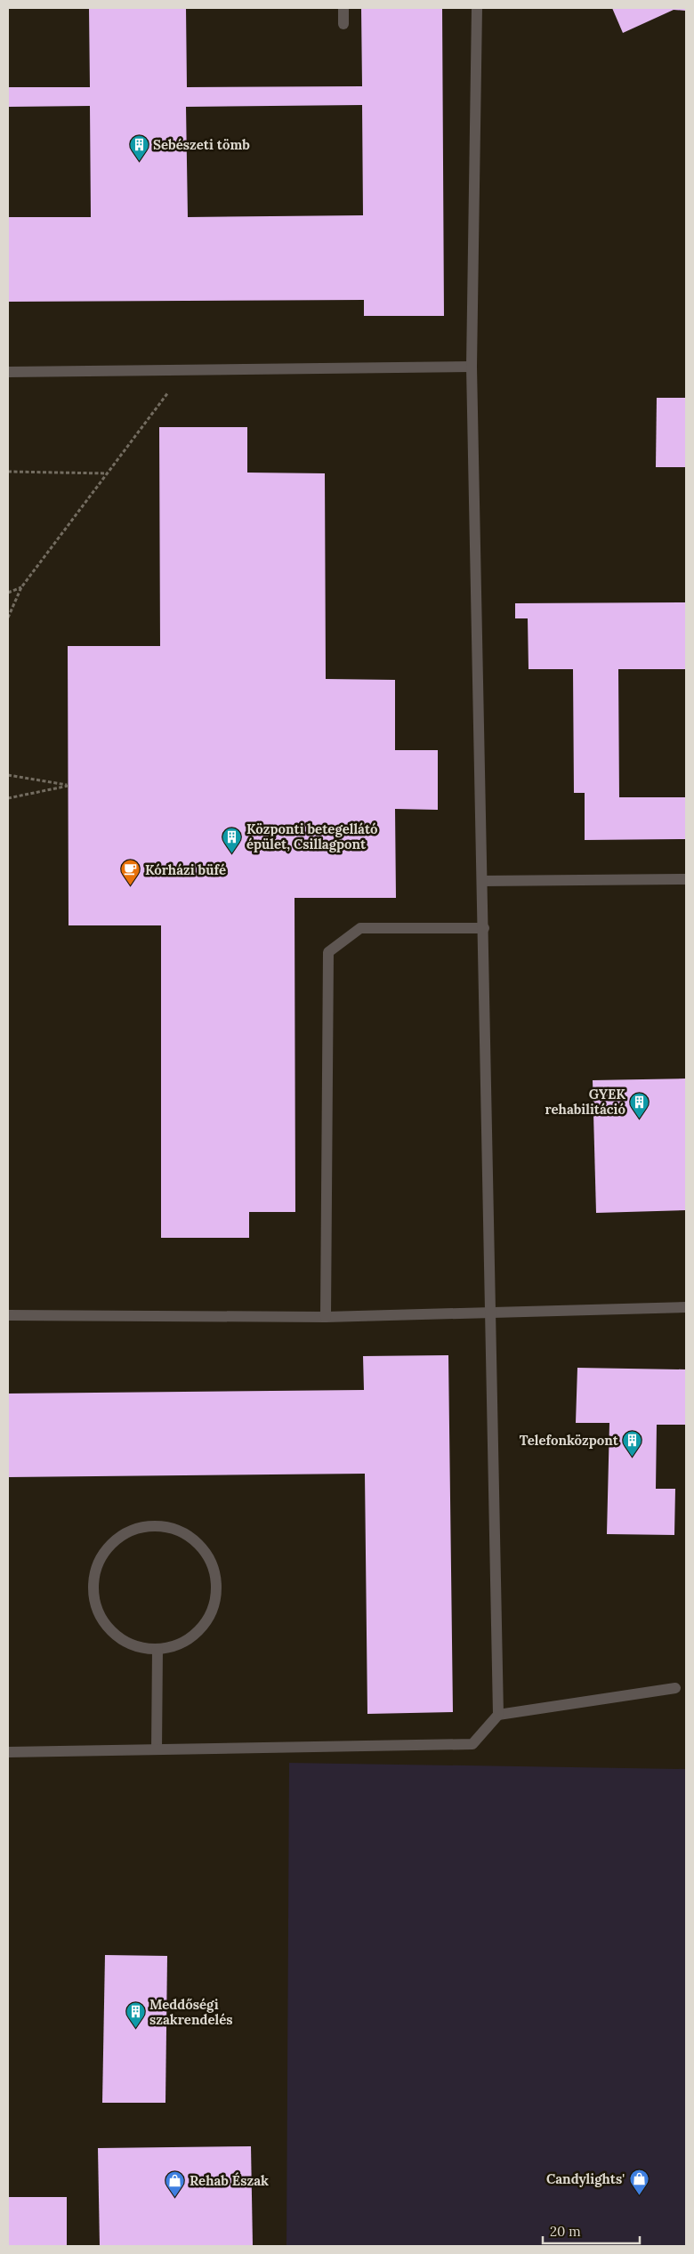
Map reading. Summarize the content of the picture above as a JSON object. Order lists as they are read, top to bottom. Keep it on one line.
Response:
{"places":{"building":["Sebészeti tömb","Központi betegellátó épület, Csillagpont","GYEK rehabilitáció","Telefonközpont","Meddőségi szakrendelés"],"cafe":["Kórházi büfé"],"shop":["Candylights'","Rehab Észak"]},"scale_bar":"20 m"}
